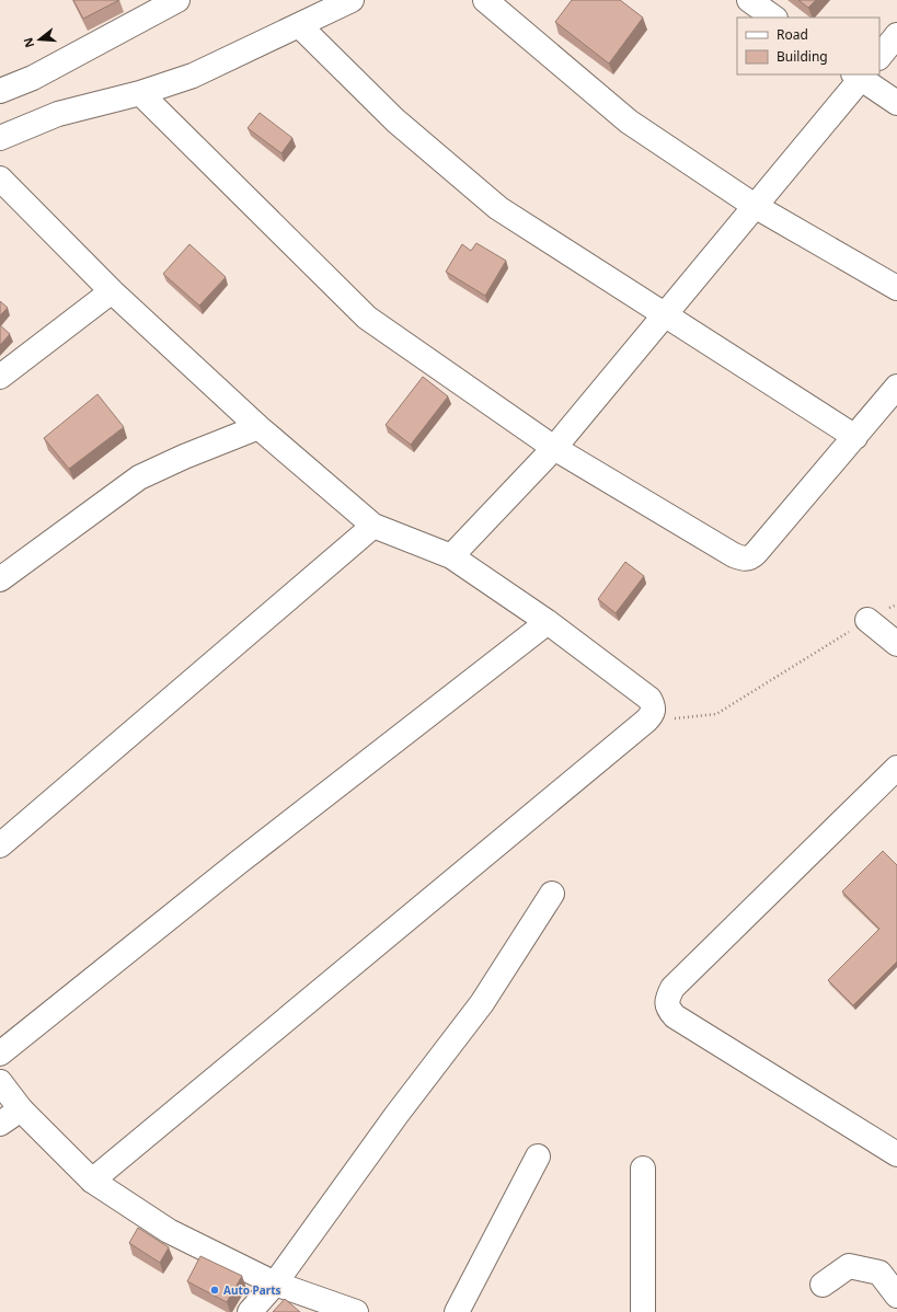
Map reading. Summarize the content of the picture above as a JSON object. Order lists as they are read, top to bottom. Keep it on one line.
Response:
{"places":["Auto Parts"],"legend":["Road","Building"],"north":"left"}
